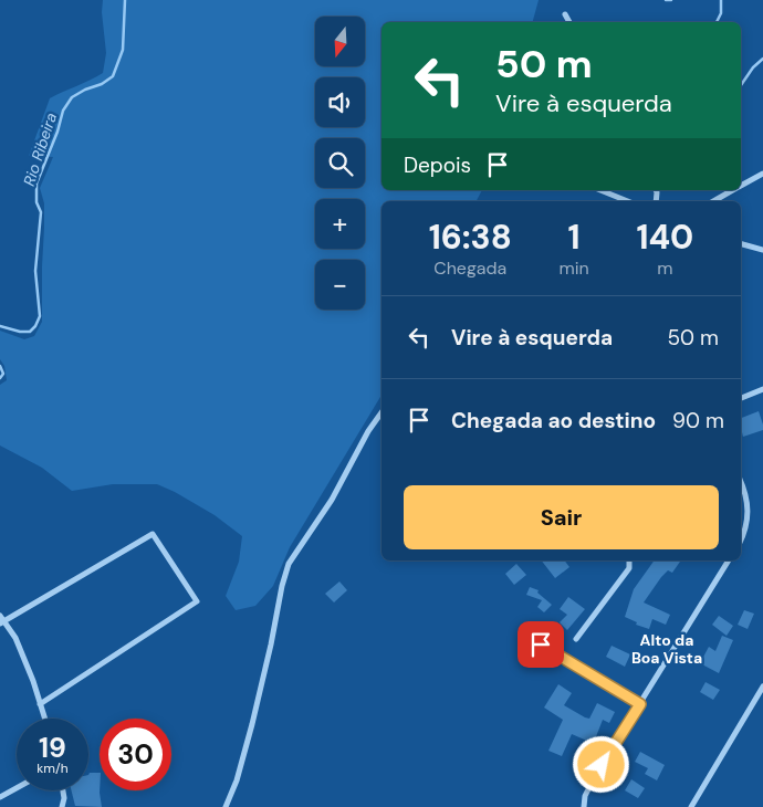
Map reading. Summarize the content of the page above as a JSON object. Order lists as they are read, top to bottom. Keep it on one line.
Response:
{"districts":["Alto da Boa Vista"],"water":["Rio Ribeira"],"north":"bottom","page":{"map_buttons":["+","−"],"turn":["50 m","Vire à esquerda"],"then":"Depois","eta":["16:38","Chegada","1","min","140","m"],"list":[{"name":"Vire à esquerda","value":"50 m"},{"name":"Chegada ao destino","value":"90 m"}],"buttons":"Sair","speed":"19 km/h","limit":"30"}}
